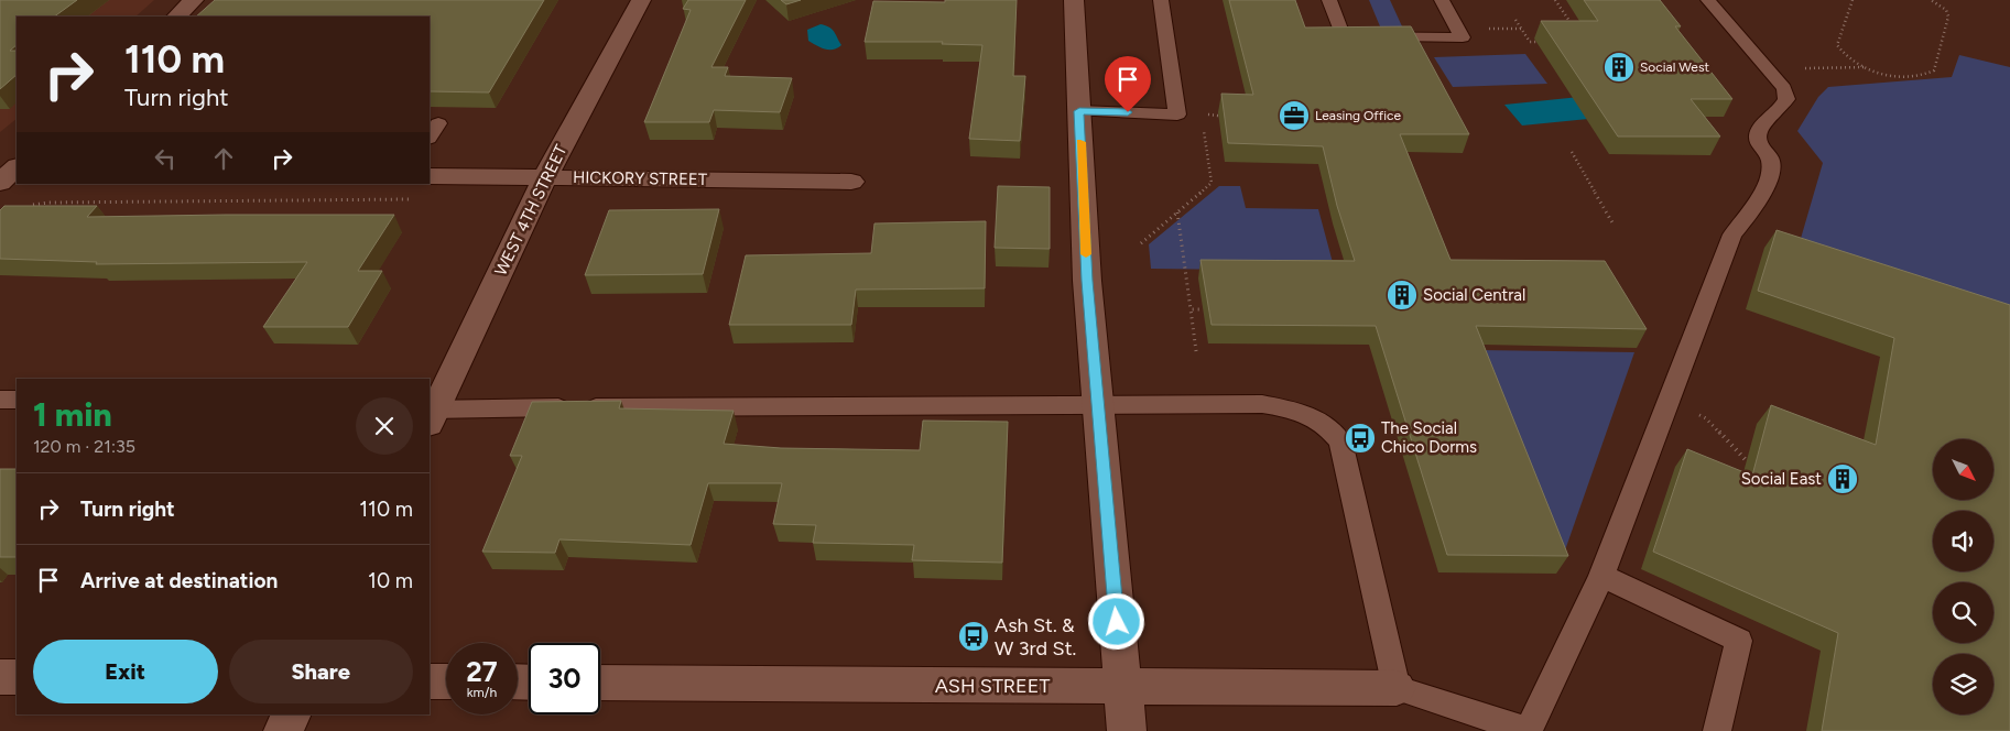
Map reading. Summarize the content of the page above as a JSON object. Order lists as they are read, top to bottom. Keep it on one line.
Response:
{"streets":{"street":["HICKORY STREET","WEST 4TH STREET","ASH STREET"]},"crossings":[["HICKORY STREET","WEST 4TH STREET"]],"places":{"building":["Social West","Social Central","Social East"],"office":["Leasing Office"],"bus stop":["The Social Chico Dorms","Ash St. & W 3rd St."]},"north":"bottom right","page":{"turn":["110 m","Turn right"],"heading":["1 min","120 m · 21:35"],"list":[{"name":"Turn right","value":"110 m"},{"name":"Arrive at destination","value":"10 m"}],"buttons":["Exit","Share"],"speed":"27 km/h","limit":"30"}}
